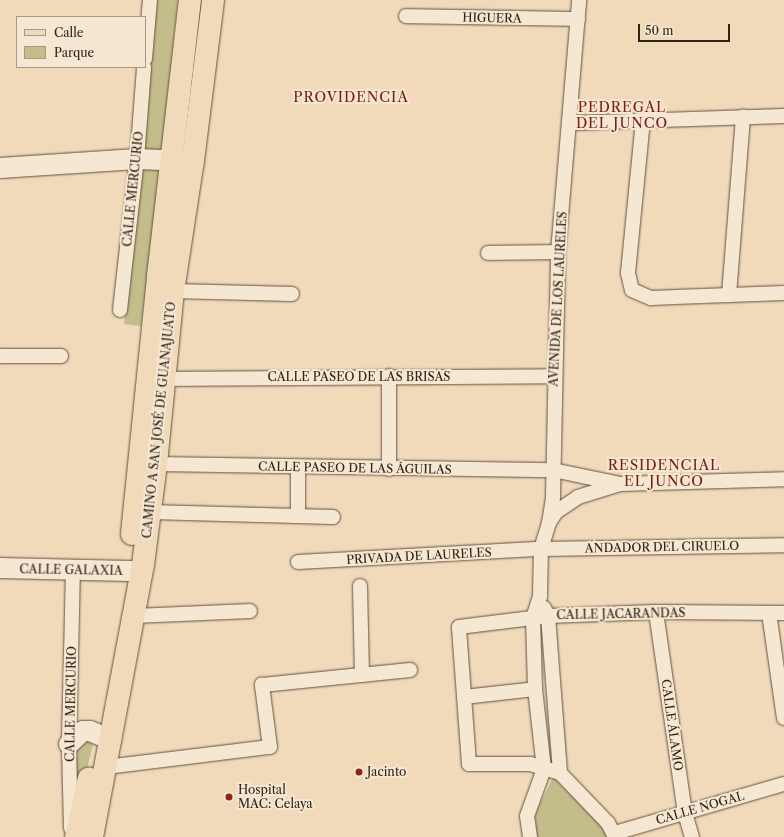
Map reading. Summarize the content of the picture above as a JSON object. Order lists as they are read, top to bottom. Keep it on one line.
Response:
{"streets":{"main road":["CAMINO A SAN JOSÉ DE GUANAJUATO"],"street":["HIGUERA","CALLE MERCURIO","AVENIDA DE LOS LAURELES","CALLE PASEO DE LAS BRISAS","CALLE PASEO DE LAS ÁGUILAS","ANDADOR DEL CIRUELO","PRIVADA DE LAURELES","CALLE GALAXIA","CALLE JACARANDAS","CALLE ÁLAMO","CALLE NOGAL"]},"crossings":[["HIGUERA","AVENIDA DE LOS LAURELES"],["CALLE MERCURIO","CALLE GALAXIA"],["AVENIDA DE LOS LAURELES","CALLE PASEO DE LAS BRISAS"],["AVENIDA DE LOS LAURELES","CALLE PASEO DE LAS ÁGUILAS"],["AVENIDA DE LOS LAURELES","ANDADOR DEL CIRUELO"],["AVENIDA DE LOS LAURELES","PRIVADA DE LAURELES"],["AVENIDA DE LOS LAURELES","CALLE JACARANDAS"],["CALLE PASEO DE LAS BRISAS","CAMINO A SAN JOSÉ DE GUANAJUATO"],["CAMINO A SAN JOSÉ DE GUANAJUATO","CALLE PASEO DE LAS ÁGUILAS"],["CAMINO A SAN JOSÉ DE GUANAJUATO","CALLE GALAXIA"],["ANDADOR DEL CIRUELO","PRIVADA DE LAURELES"],["CALLE JACARANDAS","CALLE ÁLAMO"],["CALLE ÁLAMO","CALLE NOGAL"]],"districts":["PROVIDENCIA","PEDREGAL DEL JUNCO","RESIDENCIAL EL JUNCO"],"places":["Jacinto","Hospital MAC: Celaya"],"legend":["Calle","Parque"],"scale_bar":"50 m"}
